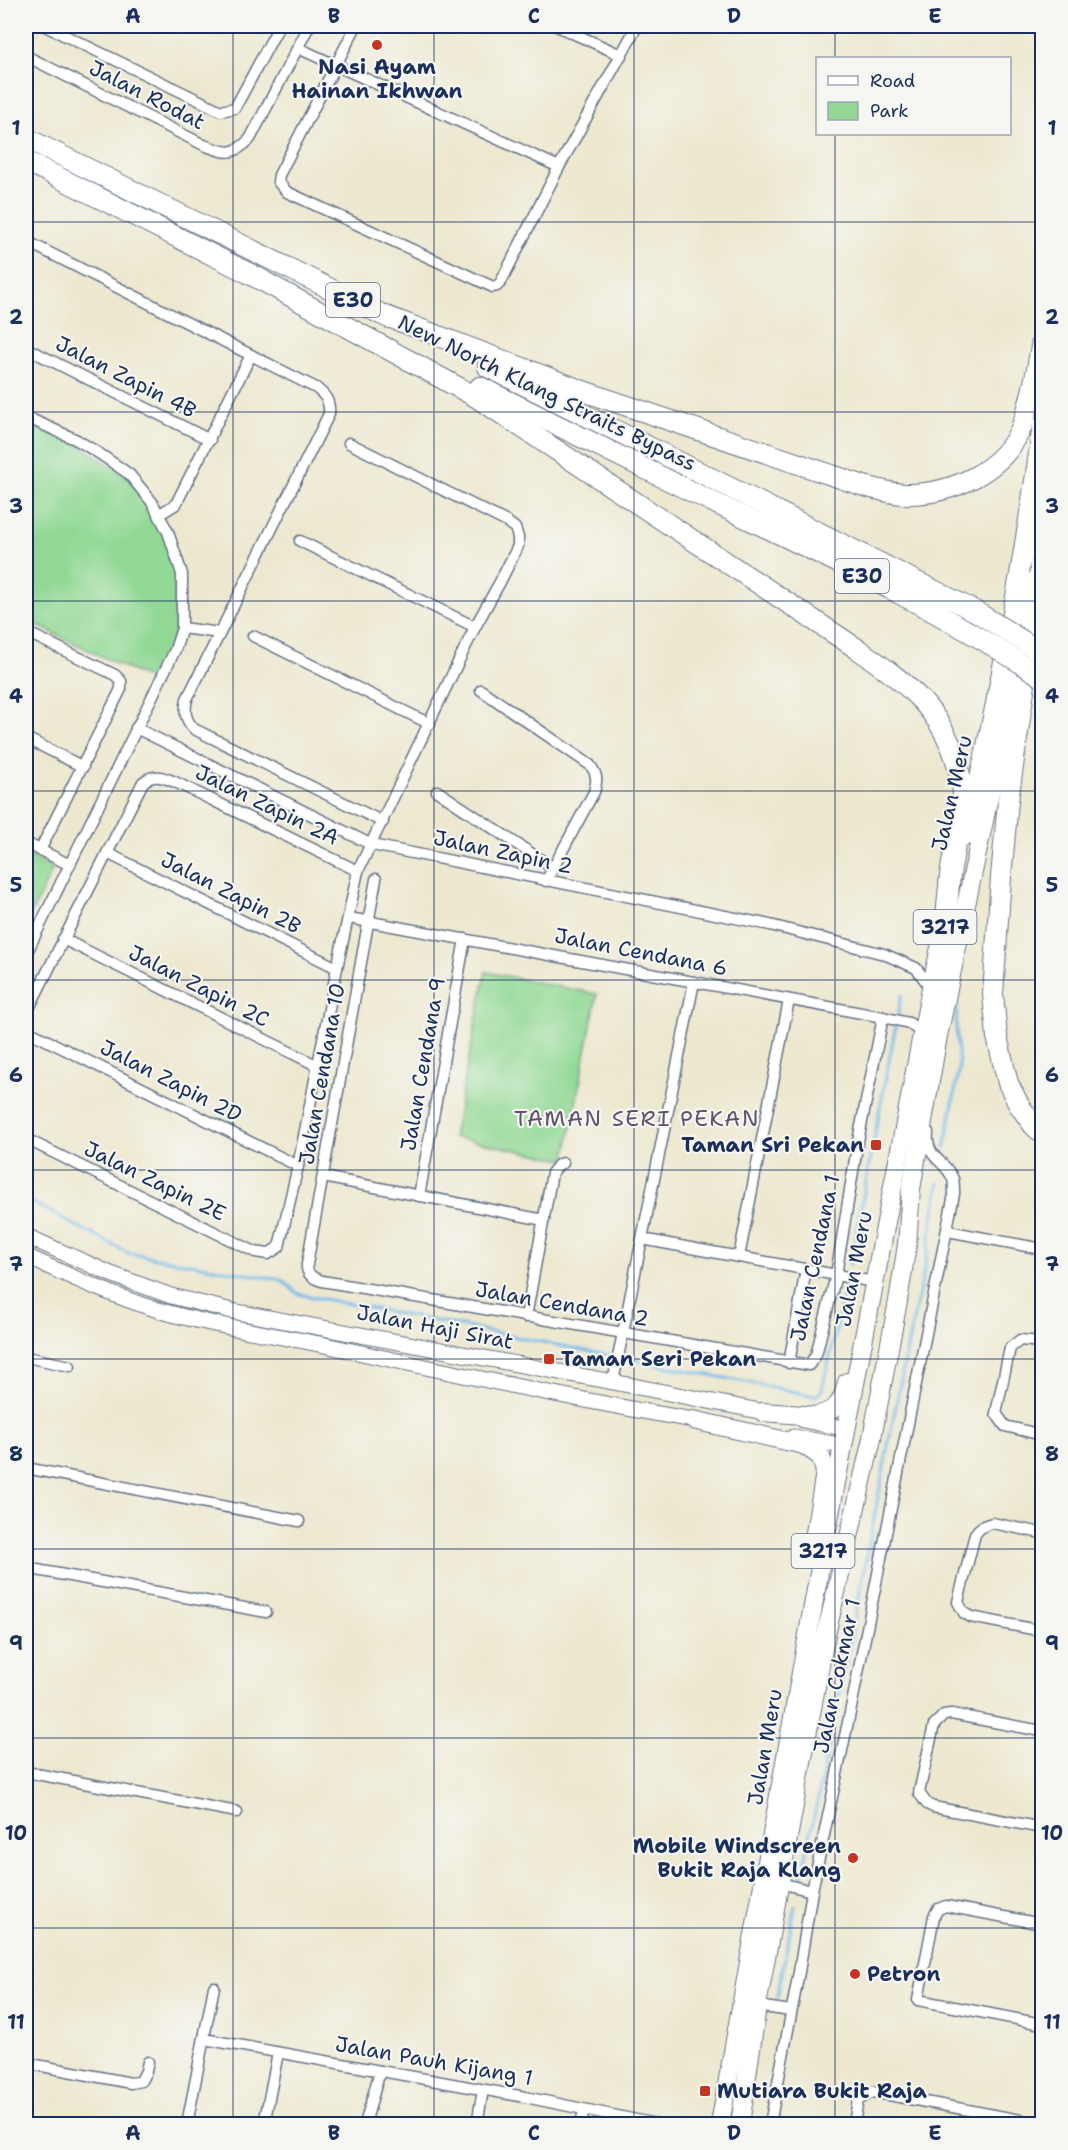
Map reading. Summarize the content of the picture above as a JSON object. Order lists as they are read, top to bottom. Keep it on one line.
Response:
{"streets":{"highway":["E30","New North Klang Straits Bypass","Jalan Meru","3217"],"main road":["Jalan Haji Sirat"],"street":["Jalan Rodat","Jalan Zapin 4B","Jalan Zapin 2A","Jalan Zapin 2","Jalan Zapin 2B","Jalan Cendana 6","Jalan Zapin 2C","Jalan Cendana 9","Jalan Cendana 10","Jalan Zapin 2D","Jalan Zapin 2E","Jalan Cendana 1","Jalan Cendana 2","Jalan Cokmar 1","Jalan Pauh Kijang 1"]},"crossings":[["Jalan Meru","Jalan Zapin 2"],["Jalan Meru","Jalan Cendana 6"],["Jalan Meru","Jalan Haji Sirat"],["Jalan Meru","Jalan Cokmar 1"],["Jalan Zapin 2A","Jalan Zapin 2B"],["Jalan Cendana 6","Jalan Cendana 9"],["Jalan Cendana 6","Jalan Cendana 10"],["Jalan Cendana 6","Jalan Cendana 1"],["Jalan Cendana 6","Jalan Cokmar 1"],["Jalan Cendana 10","Jalan Cendana 2"],["Jalan Zapin 2D","Jalan Zapin 2E"],["Jalan Cendana 1","Jalan Cendana 2"]],"districts":["TAMAN SERI PEKAN"],"places":{"other":["Nasi Ayam Hainan Ikhwan","Mobile Windscreen Bukit Raja Klang","Petron"],"transit":["Taman Sri Pekan","Taman Seri Pekan","Mutiara Bukit Raja"]},"legend":["Road","Park"],"grid":{"columns":["A","B","C","D","E"],"rows":["1","2","3","4","5","6","7","8","9","10","11"]}}
